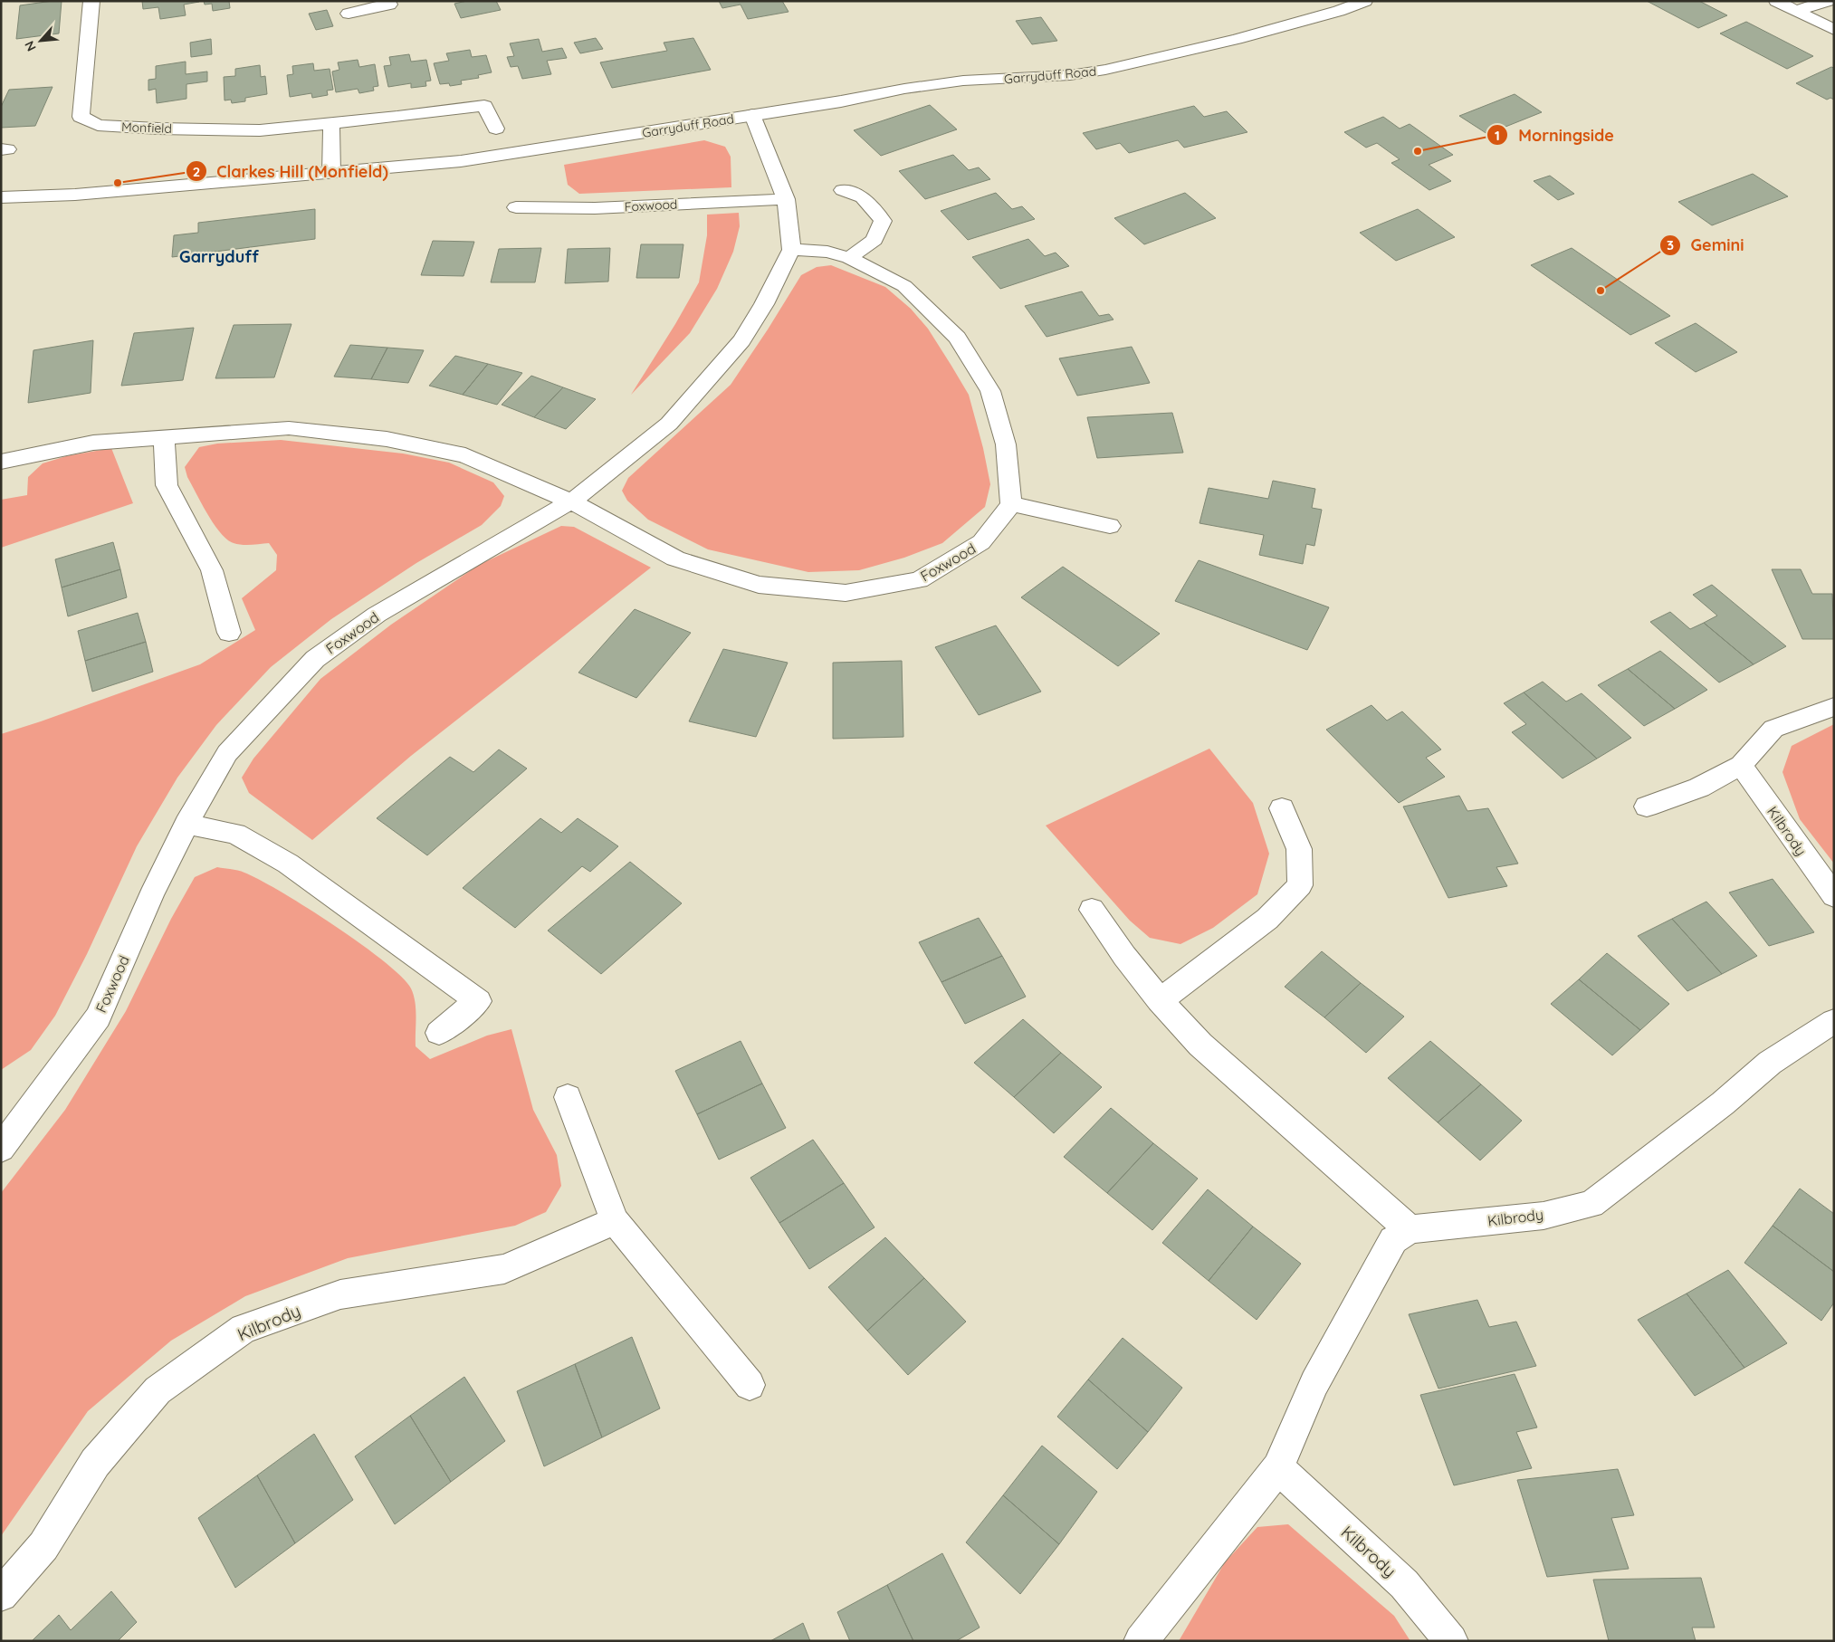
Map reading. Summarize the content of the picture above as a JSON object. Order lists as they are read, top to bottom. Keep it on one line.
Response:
{"streets":{"street":["Garryduff Road","Monfield","Foxwood","Kilbrody"]},"districts":["Garryduff"],"places":["Morningside","Clarkes Hill (Monfield)","Gemini"],"north":"bottom left"}
